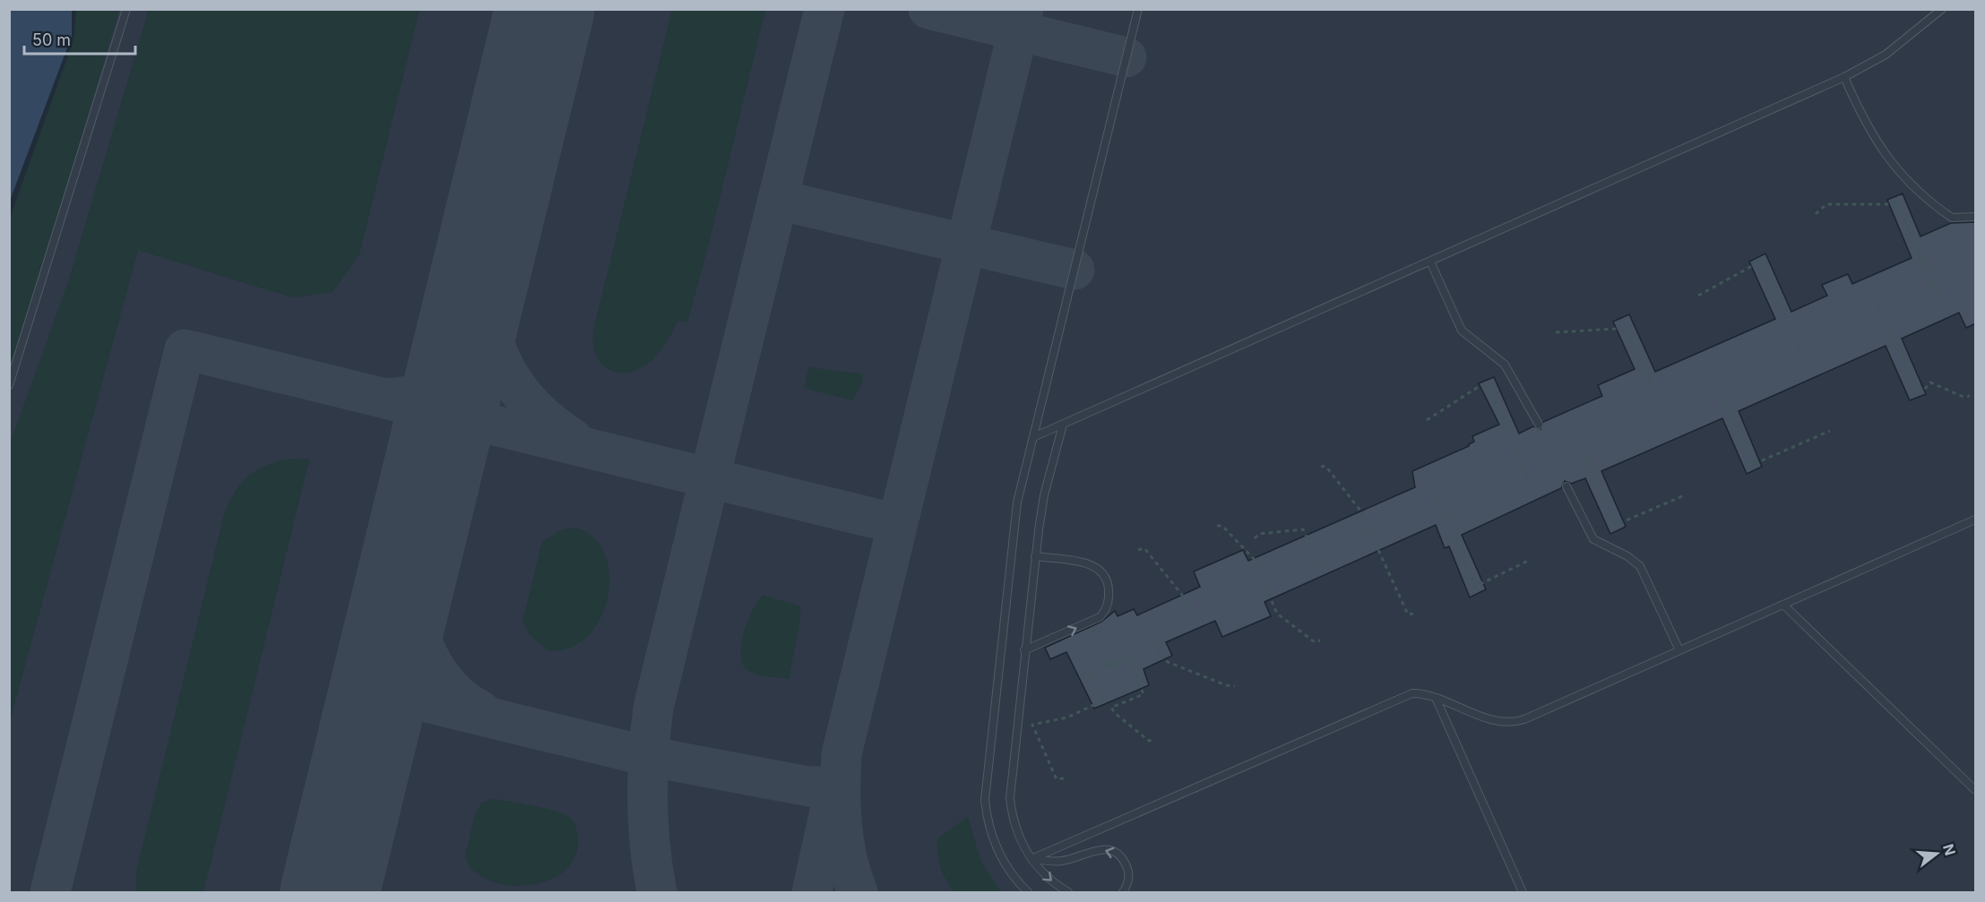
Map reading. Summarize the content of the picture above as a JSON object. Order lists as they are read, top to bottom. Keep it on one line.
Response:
{"scale_bar":"50 m","north":"right"}
